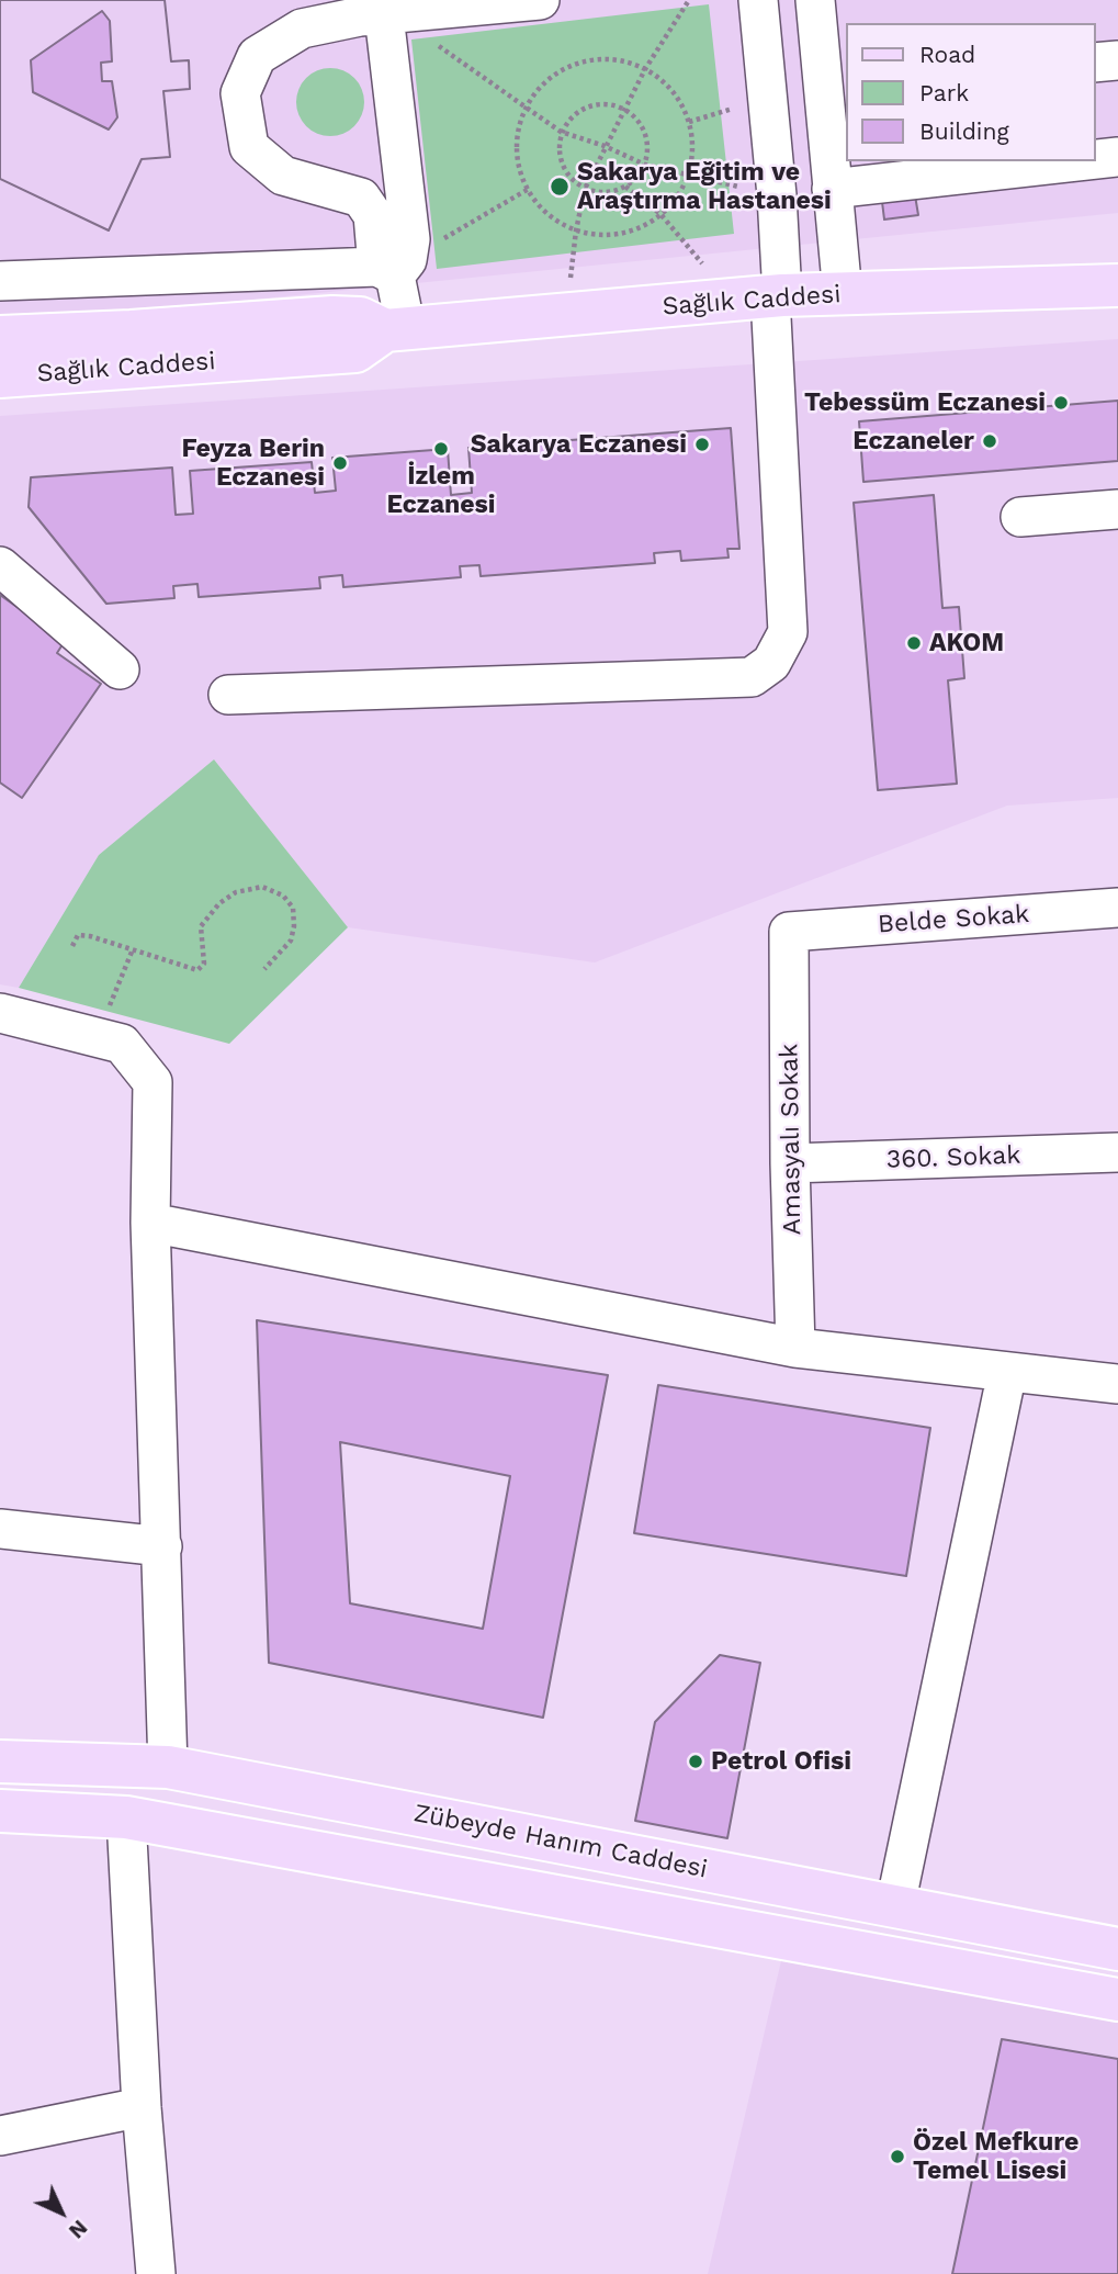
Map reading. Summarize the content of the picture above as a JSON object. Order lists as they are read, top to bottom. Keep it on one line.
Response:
{"streets":{"main road":["Sağlık Caddesi","Zübeyde Hanım Caddesi"],"street":["Belde Sokak","Amasyalı Sokak","360. Sokak"]},"crossings":[["Belde Sokak","Amasyalı Sokak"],["Amasyalı Sokak","360. Sokak"]],"places":["Sakarya Eğitim ve Araştırma Hastanesi","Tebessüm Eczanesi","Eczaneler","Sakarya Eczanesi","İzlem Eczanesi","Feyza Berin Eczanesi","AKOM","Petrol Ofisi","Özel Mefkure Temel Lisesi"],"legend":["Road","Park","Building"],"north":"bottom right"}
